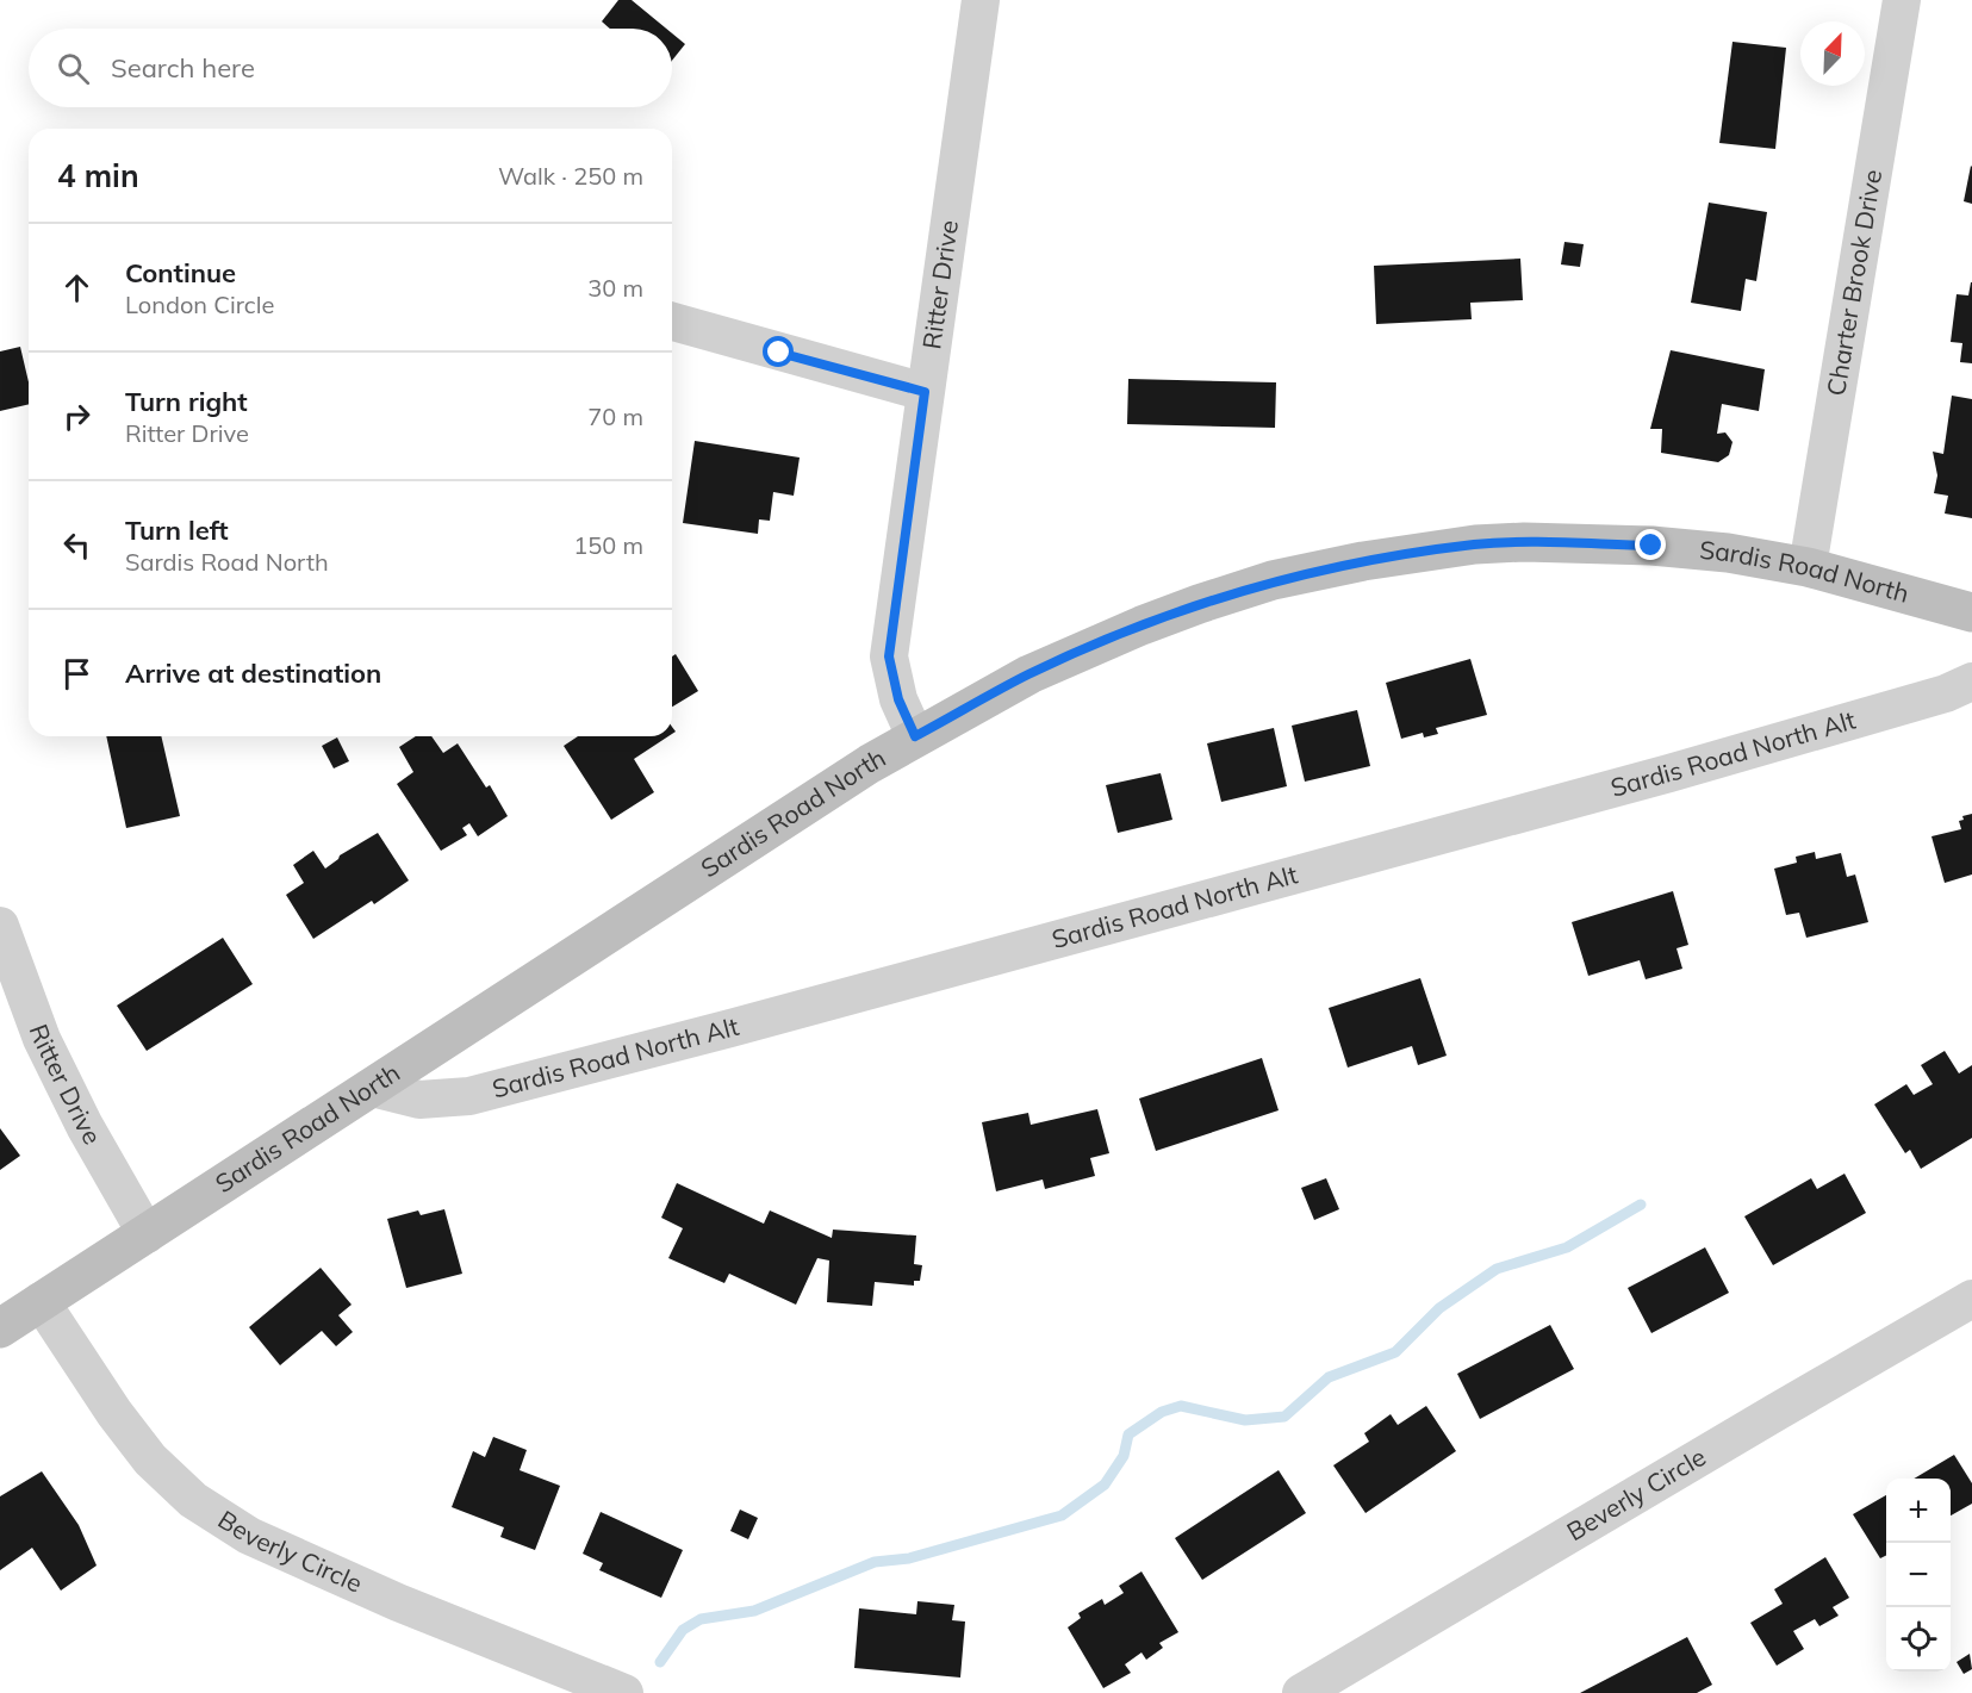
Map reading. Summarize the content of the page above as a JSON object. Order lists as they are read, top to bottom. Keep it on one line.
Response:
{"streets":{"street":["Charter Brook Drive","Ritter Drive","Sardis Road North","Sardis Road North Alt","Beverly Circle"]},"crossings":[["Charter Brook Drive","Sardis Road North"],["Ritter Drive","Sardis Road North"],["Sardis Road North","Sardis Road North Alt"],["Sardis Road North","Beverly Circle"]],"north":"top right","page":{"search":"Search here","heading":["4 min","Walk · 250 m"],"list":[["Continue","London Circle","30 m"],["Turn right","Ritter Drive","70 m"],["Turn left","Sardis Road North","150 m"],"Arrive at destination"],"map_buttons":["+","−"]}}
